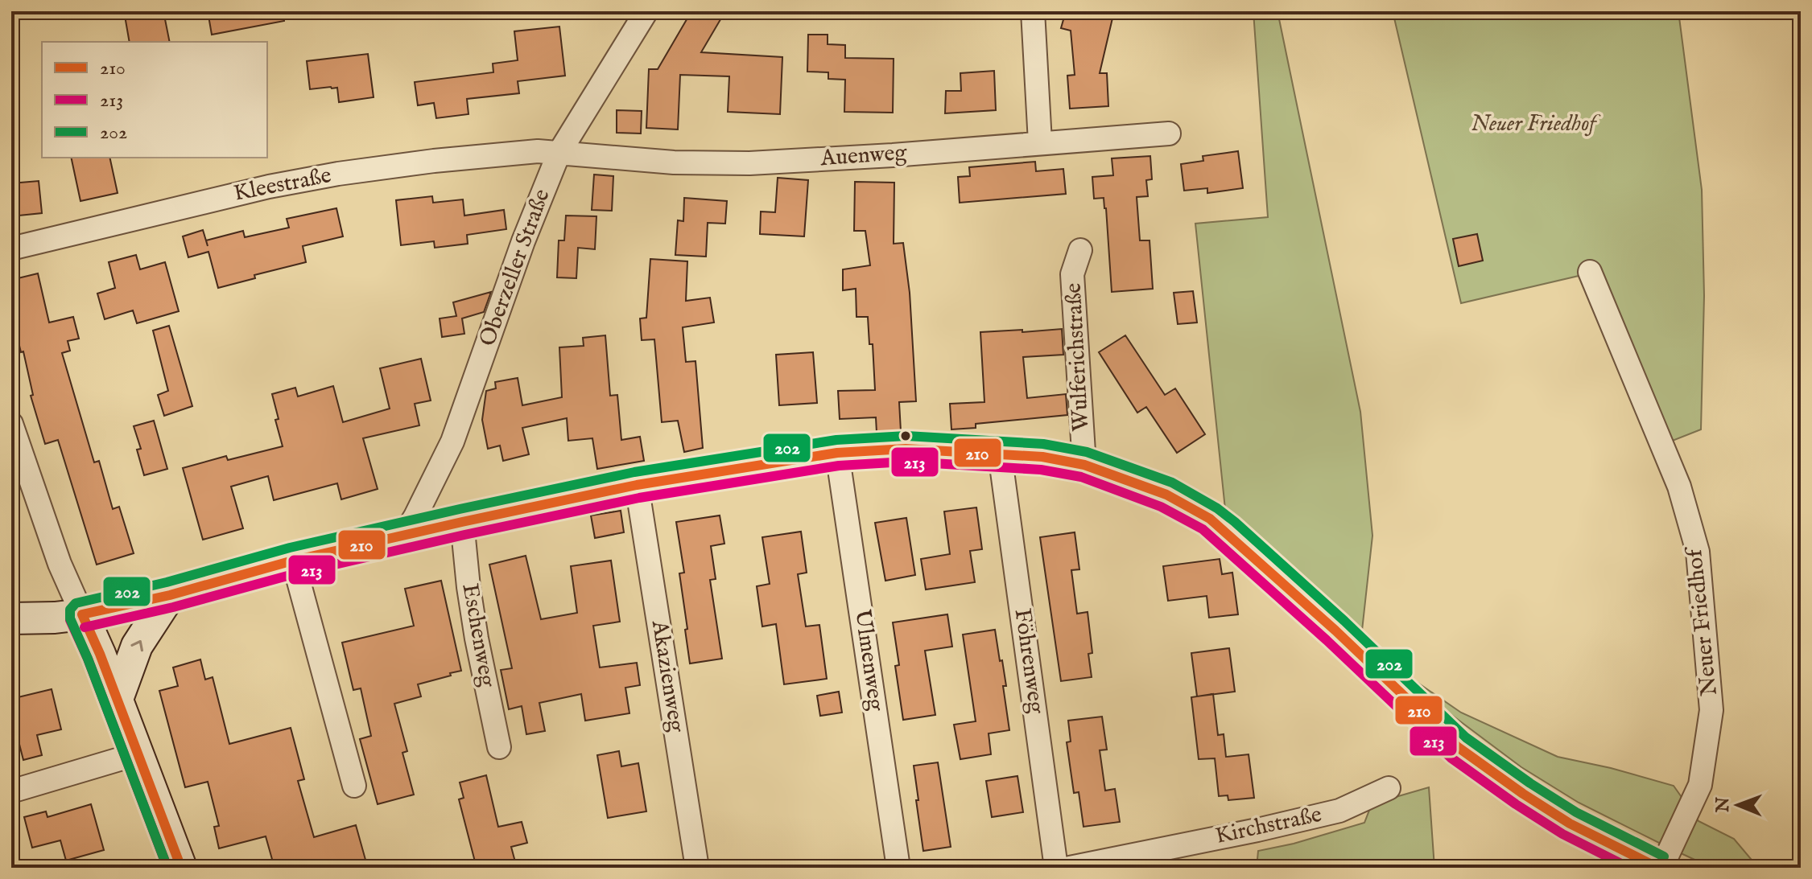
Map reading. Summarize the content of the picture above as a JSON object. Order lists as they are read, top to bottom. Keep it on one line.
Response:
{"streets":{"main road":["Wulferichstraße"],"street":["Auenweg","Kleestraße","Oberzeller Straße","Neuer Friedhof","Eschenweg","Ulmenweg","Föhrenweg","Akazienweg","Kirchstraße"]},"crossings":[["Auenweg","Kleestraße"],["Auenweg","Oberzeller Straße"],["Kleestraße","Oberzeller Straße"],["Oberzeller Straße","Wulferichstraße"],["Wulferichstraße","Neuer Friedhof"],["Wulferichstraße","Eschenweg"],["Wulferichstraße","Ulmenweg"],["Wulferichstraße","Föhrenweg"],["Wulferichstraße","Akazienweg"]],"parks":["Neuer Friedhof"],"lines":["transit line 202","transit line 210","transit line 213"],"legend":["210","213","202"],"north":"left"}
